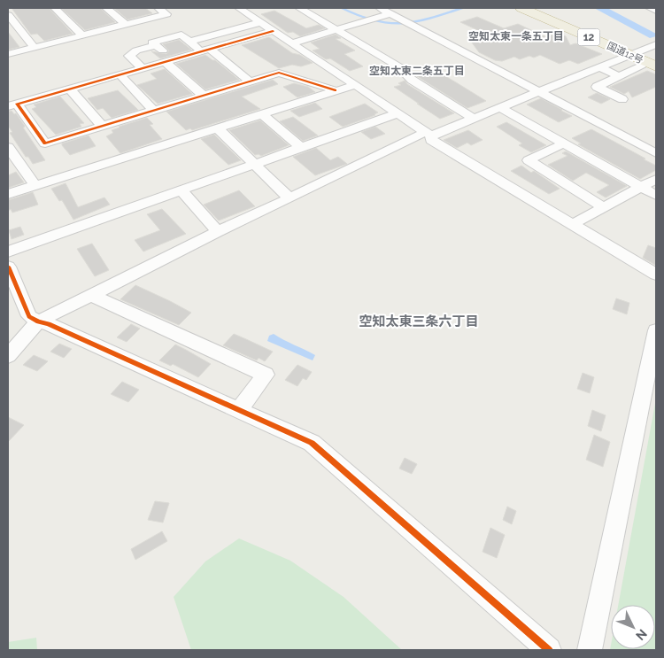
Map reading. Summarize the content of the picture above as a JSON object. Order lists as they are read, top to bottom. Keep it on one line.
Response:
{"streets":{"highway":["12","国道12号"]},"districts":["空知太東一条五丁目","空知太東二条五丁目","空知太東三条六丁目"],"north":"bottom right"}
